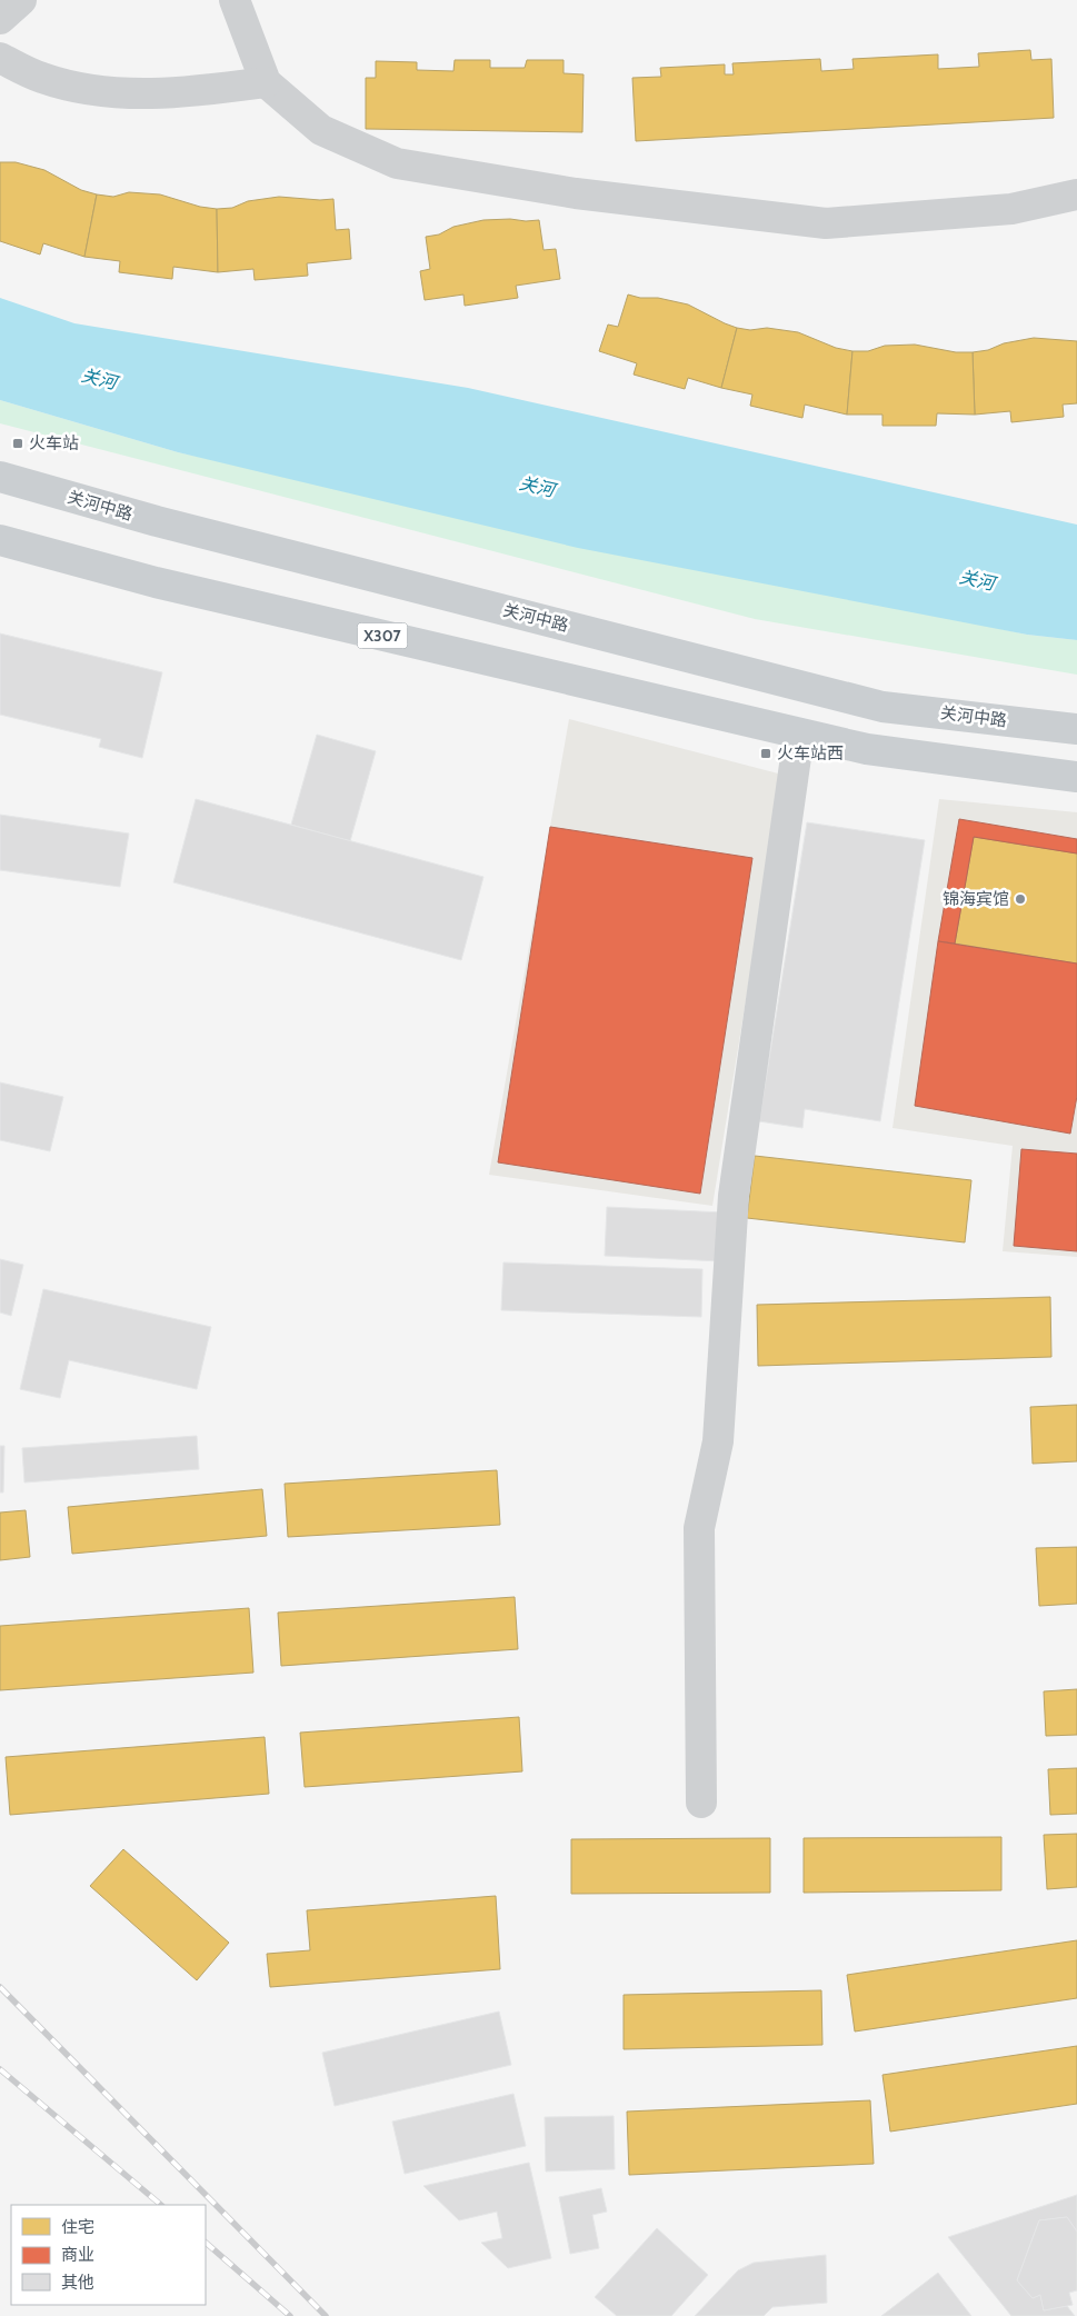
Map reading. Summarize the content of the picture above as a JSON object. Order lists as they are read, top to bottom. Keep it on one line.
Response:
{"streets":{"main road":["关河中路","X307"]},"water":["关河"],"places":{"transit":["火车站","火车站西"],"other":["锦海宾馆"]},"legend":["住宅","商业","其他"]}
